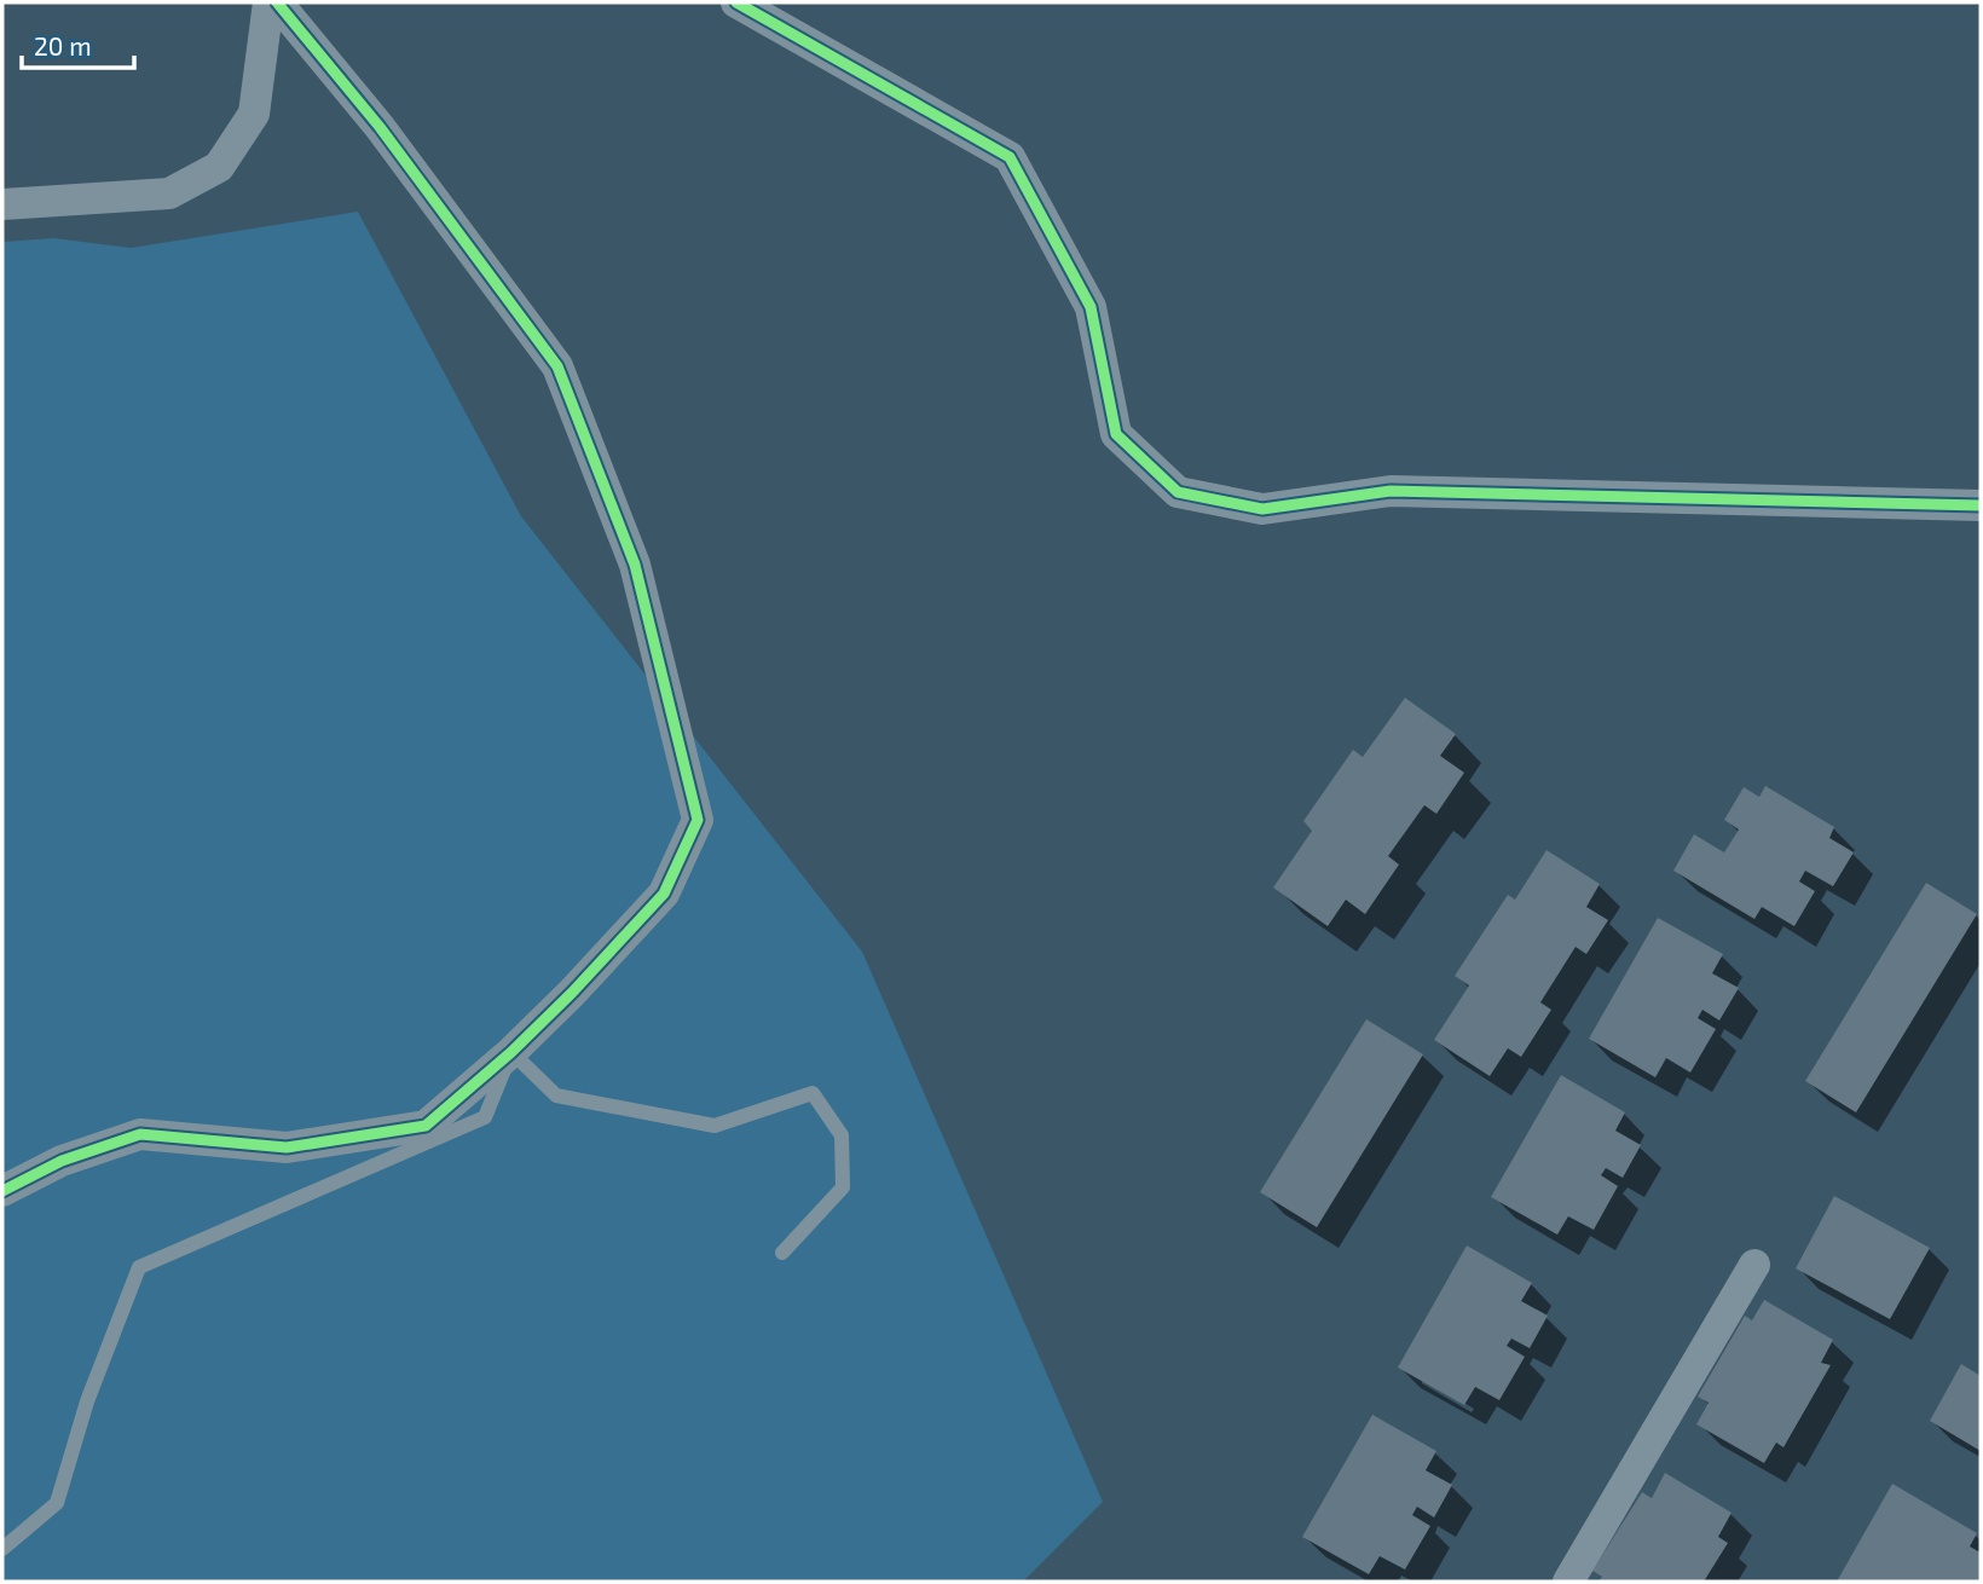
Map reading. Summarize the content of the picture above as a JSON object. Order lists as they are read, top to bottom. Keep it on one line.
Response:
{"scale_bar":"20 m"}
